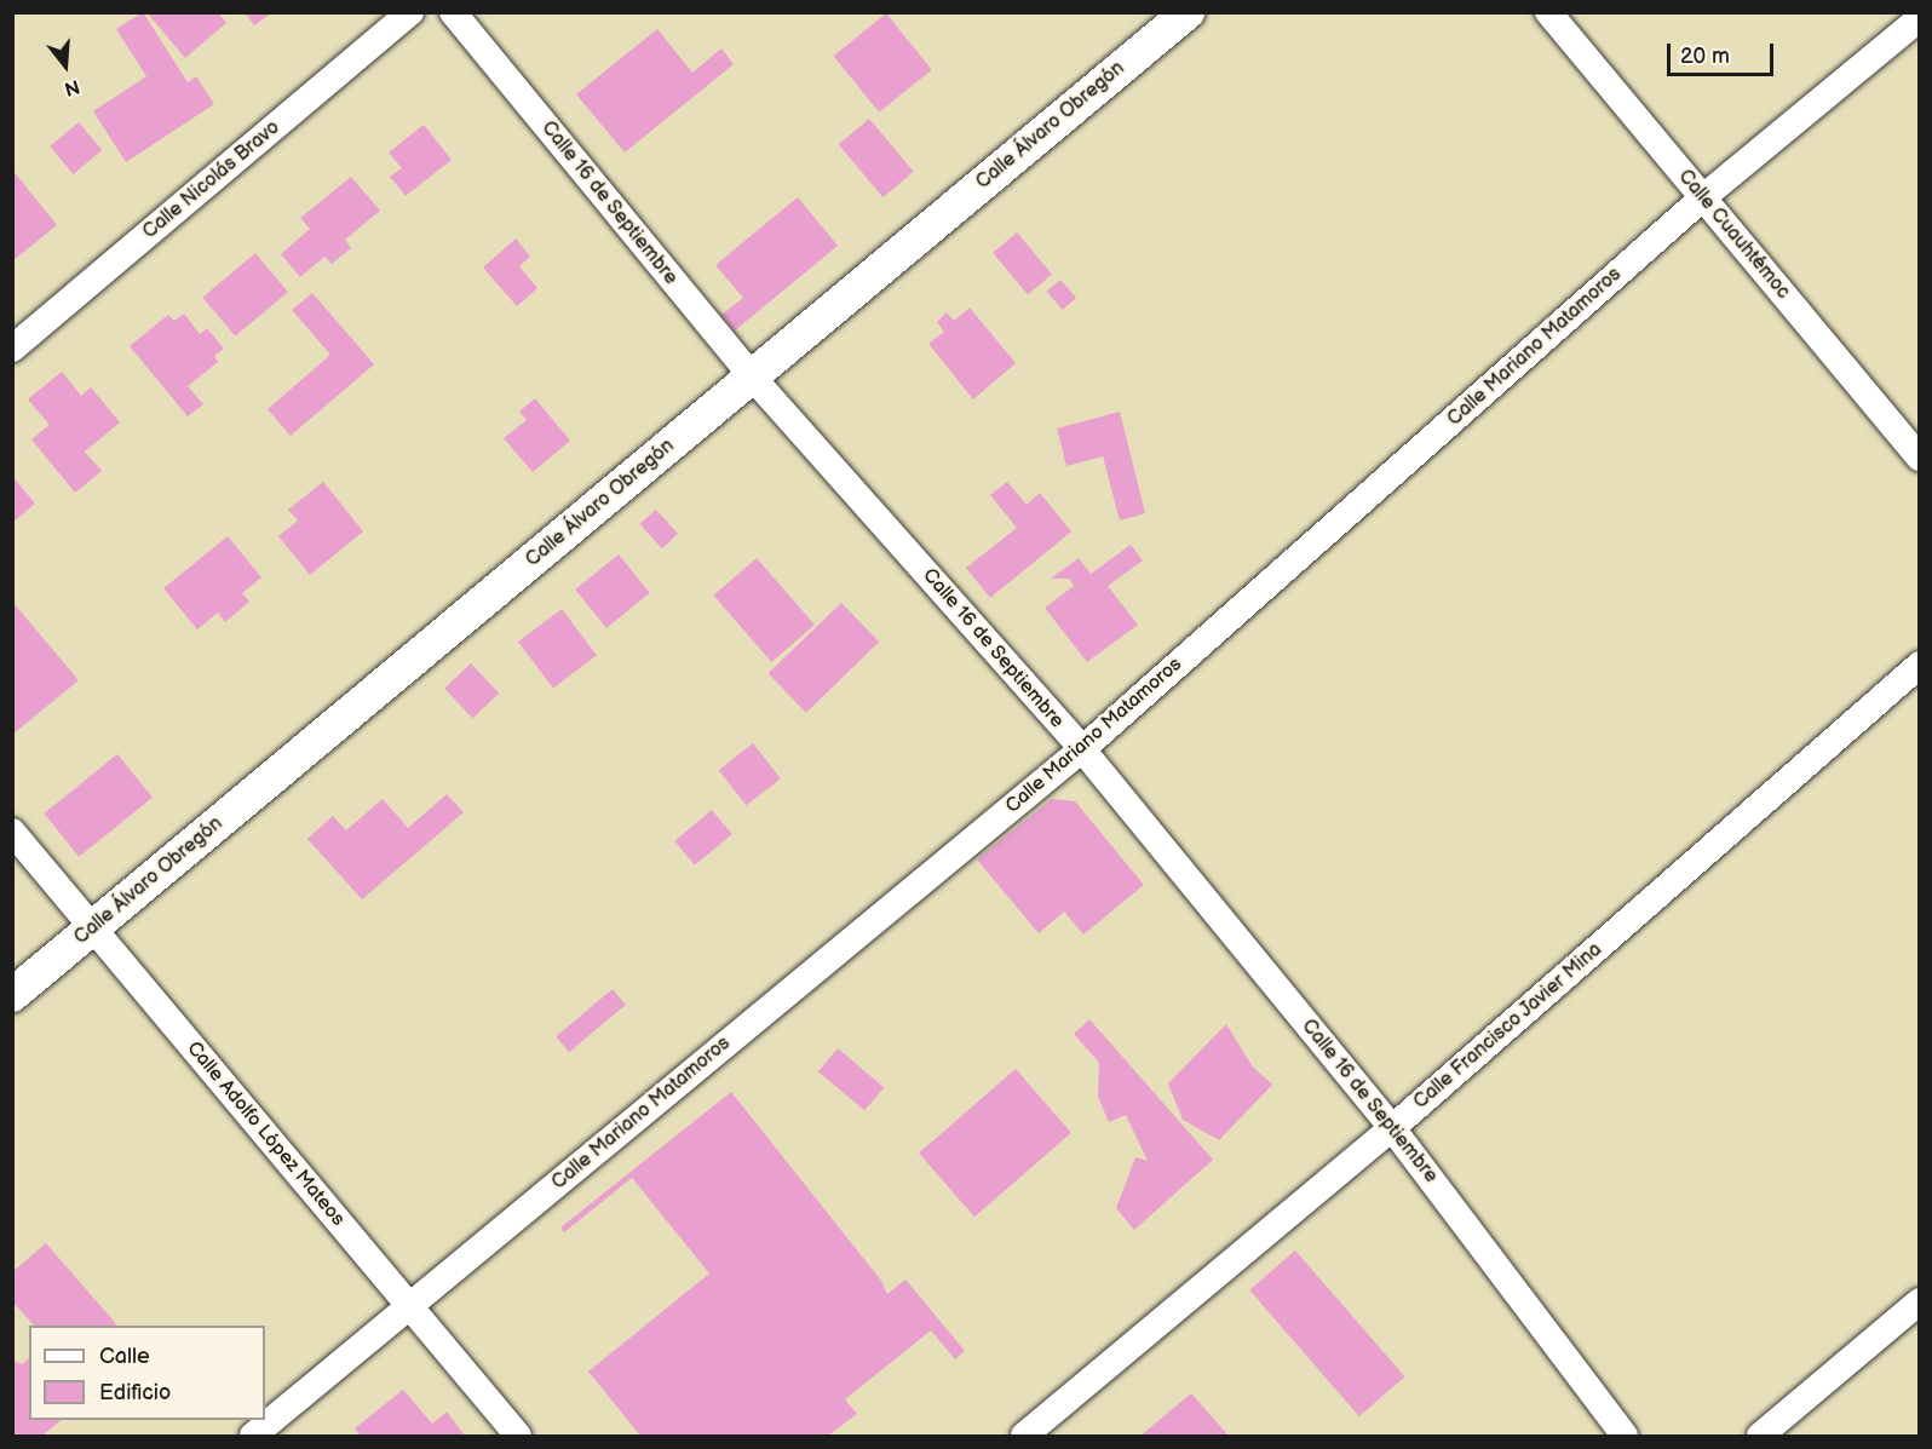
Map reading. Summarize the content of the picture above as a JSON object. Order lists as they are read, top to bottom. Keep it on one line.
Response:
{"streets":{"street":["Calle Álvaro Obregón","Calle Nicolás Bravo","Calle 16 de Septiembre","Calle Cuauhtémoc","Calle Mariano Matamoros","Calle Francisco Javier Mina","Calle Adolfo López Mateos"]},"crossings":[["Calle Álvaro Obregón","Calle 16 de Septiembre"],["Calle Álvaro Obregón","Calle Adolfo López Mateos"],["Calle 16 de Septiembre","Calle Mariano Matamoros"],["Calle 16 de Septiembre","Calle Francisco Javier Mina"],["Calle Cuauhtémoc","Calle Mariano Matamoros"],["Calle Mariano Matamoros","Calle Adolfo López Mateos"]],"legend":["Calle","Edificio"],"scale_bar":"20 m","north":"bottom"}
